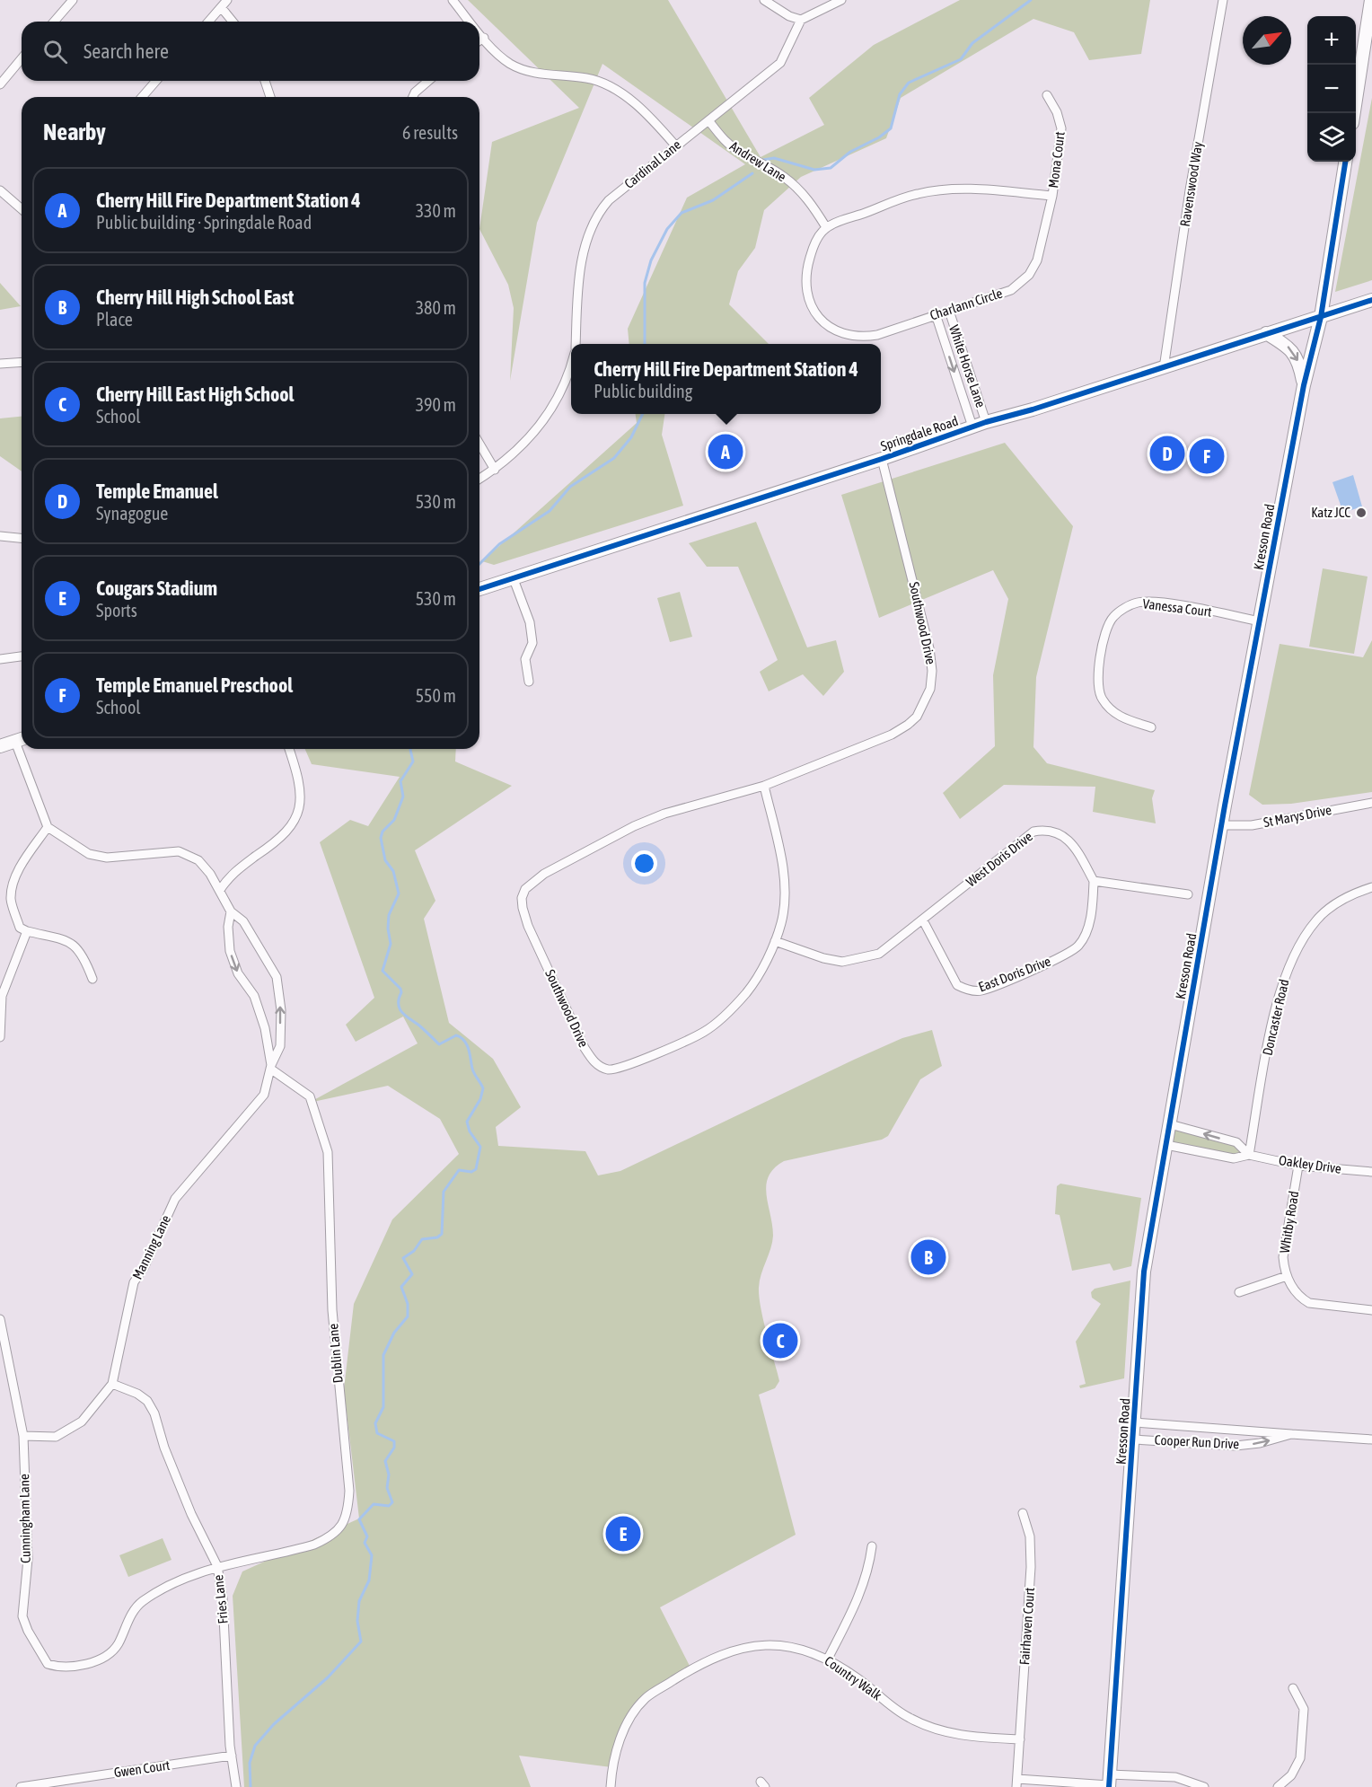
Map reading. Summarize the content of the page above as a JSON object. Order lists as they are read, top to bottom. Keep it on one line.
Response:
{"streets":{"street":["Mona Court","Andrew Lane","Cardinal Lane","Ravenswood Way","Charlann Circle","White Horse Lane","Springdale Road","Kresson Road","Vanessa Court","Southwood Drive","St Marys Drive","West Doris Drive","East Doris Drive","Doncaster Road","Oakley Drive","Whitby Road","Manning Lane","Dublin Lane","Cooper Run Drive","Cunningham Lane","Fries Lane","Fairhaven Court","Country Walk","Gwen Court"]},"crossings":[["Mona Court","Charlann Circle"],["Andrew Lane","Cardinal Lane"],["Andrew Lane","Charlann Circle"],["Ravenswood Way","Springdale Road"],["Charlann Circle","White Horse Lane"],["White Horse Lane","Springdale Road"],["Springdale Road","Kresson Road"],["Springdale Road","Southwood Drive"],["Kresson Road","Vanessa Court"],["Kresson Road","St Marys Drive"],["Kresson Road","Cooper Run Drive"],["West Doris Drive","East Doris Drive"],["Doncaster Road","Oakley Drive"],["Oakley Drive","Whitby Road"],["Manning Lane","Dublin Lane"],["Manning Lane","Cunningham Lane"],["Manning Lane","Fries Lane"],["Dublin Lane","Cunningham Lane"],["Dublin Lane","Fries Lane"],["Cunningham Lane","Fries Lane"],["Fries Lane","Gwen Court"],["Fairhaven Court","Country Walk"]],"places":["Katz JCC"],"north":"top right","page":{"map_buttons":["+","−"],"search":"Search here","heading":["Nearby","6 results"],"list":[{"mark":"A","name":"Cherry Hill Fire Department Station 4","note":"Public building · Springdale Road","value":"330 m"},{"mark":"B","name":"Cherry Hill High School East","note":"Place","value":"380 m"},{"mark":"C","name":"Cherry Hill East High School","note":"School","value":"390 m"},{"mark":"D","name":"Temple Emanuel","note":"Synagogue","value":"530 m"},{"mark":"E","name":"Cougars Stadium","note":"Sports","value":"530 m"},{"mark":"F","name":"Temple Emanuel Preschool","note":"School","value":"550 m"}],"popup":["Cherry Hill Fire Department Station 4","Public building"],"pins":["A","D","F","B","C","E"]}}
